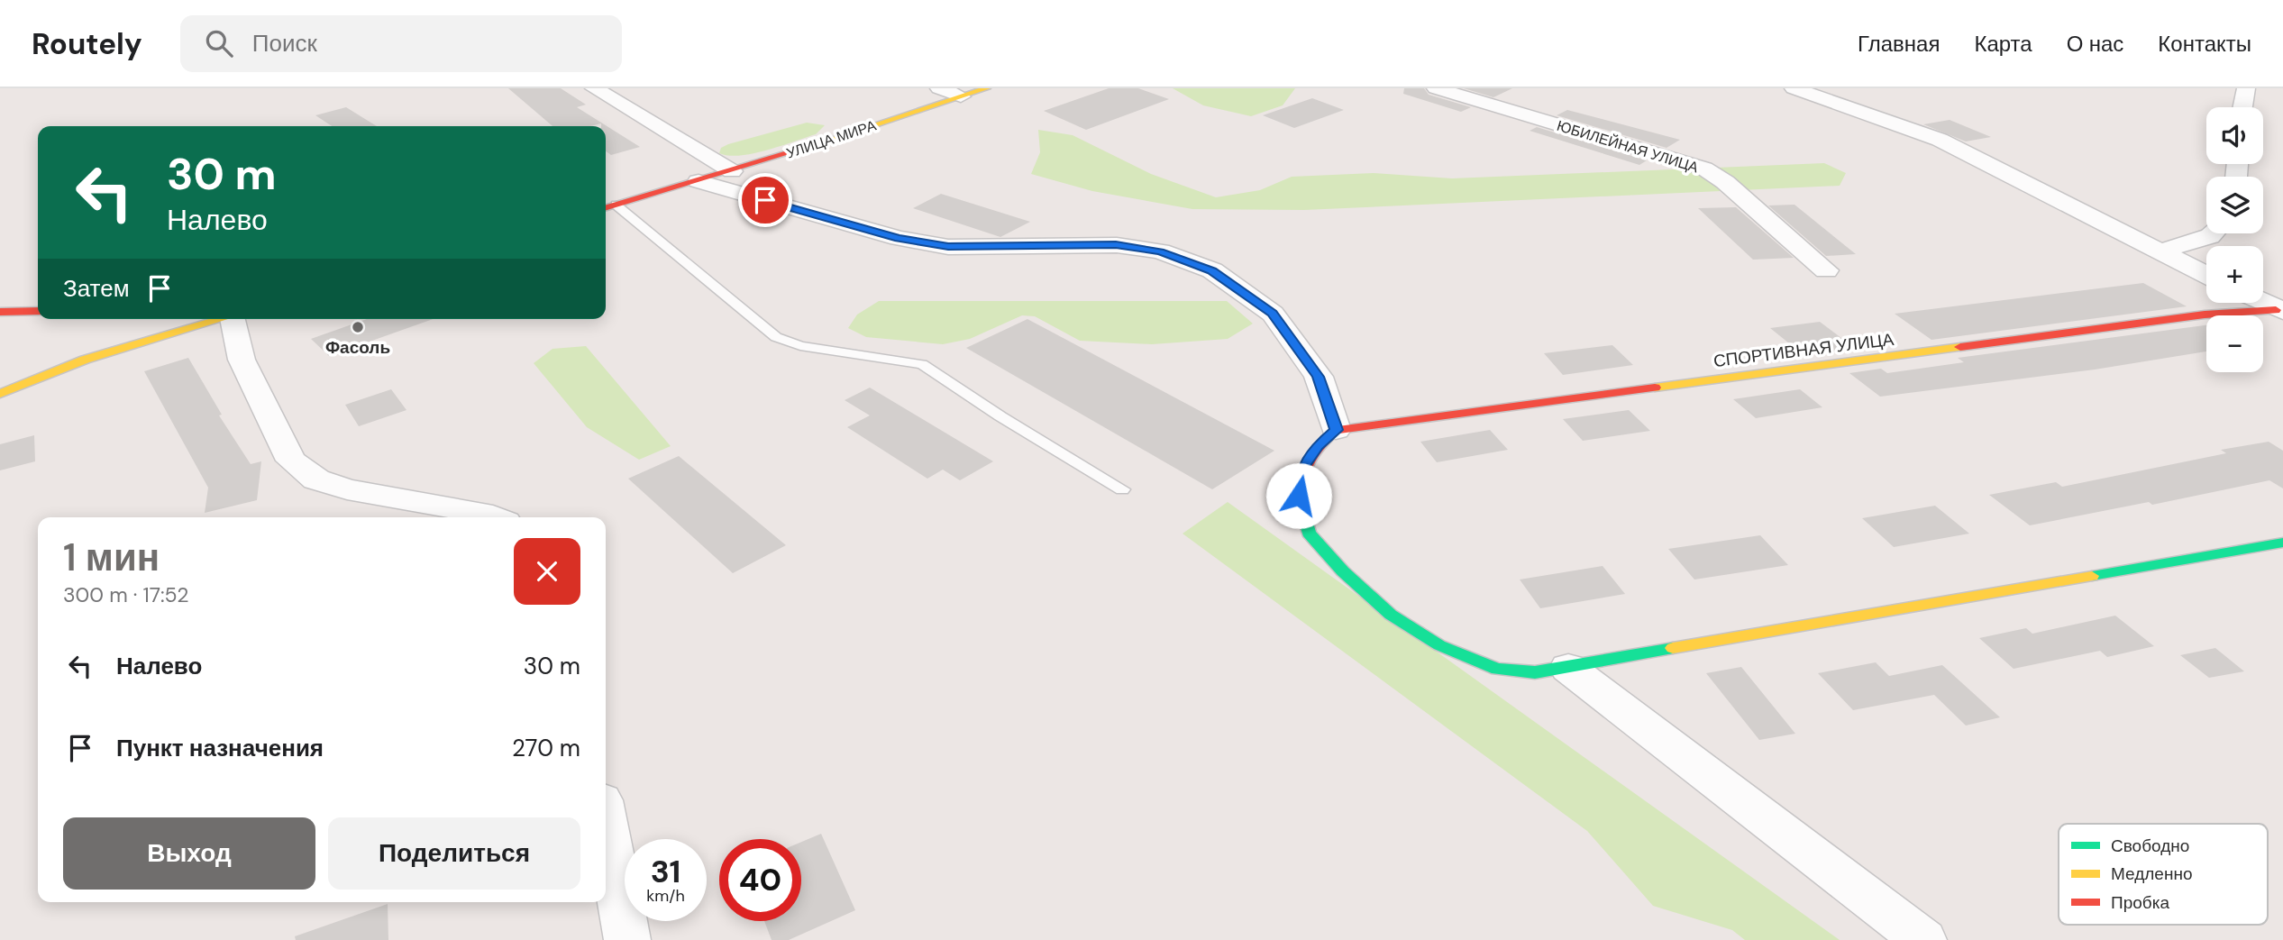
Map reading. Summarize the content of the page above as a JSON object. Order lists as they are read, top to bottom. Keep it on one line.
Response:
{"streets":{"street":["УЛИЦА МИРА","ЮБИЛЕЙНАЯ УЛИЦА","СПОРТИВНАЯ УЛИЦА"]},"places":["Фасоль"],"legend":["Свободно","Медленно","Пробка"],"page":{"header":"Routely","search":"Поиск","nav":["Главная","Карта","О нас","Контакты"],"map_buttons":["+","−"],"turn":["30 m","Налево"],"then":"Затем","heading":["1 мин","300 m · 17:52"],"list":[{"name":"Налево","value":"30 m"},{"name":"Пункт назначения","value":"270 m"}],"buttons":["Выход","Поделиться"],"speed":"31 km/h","limit":"40"}}
